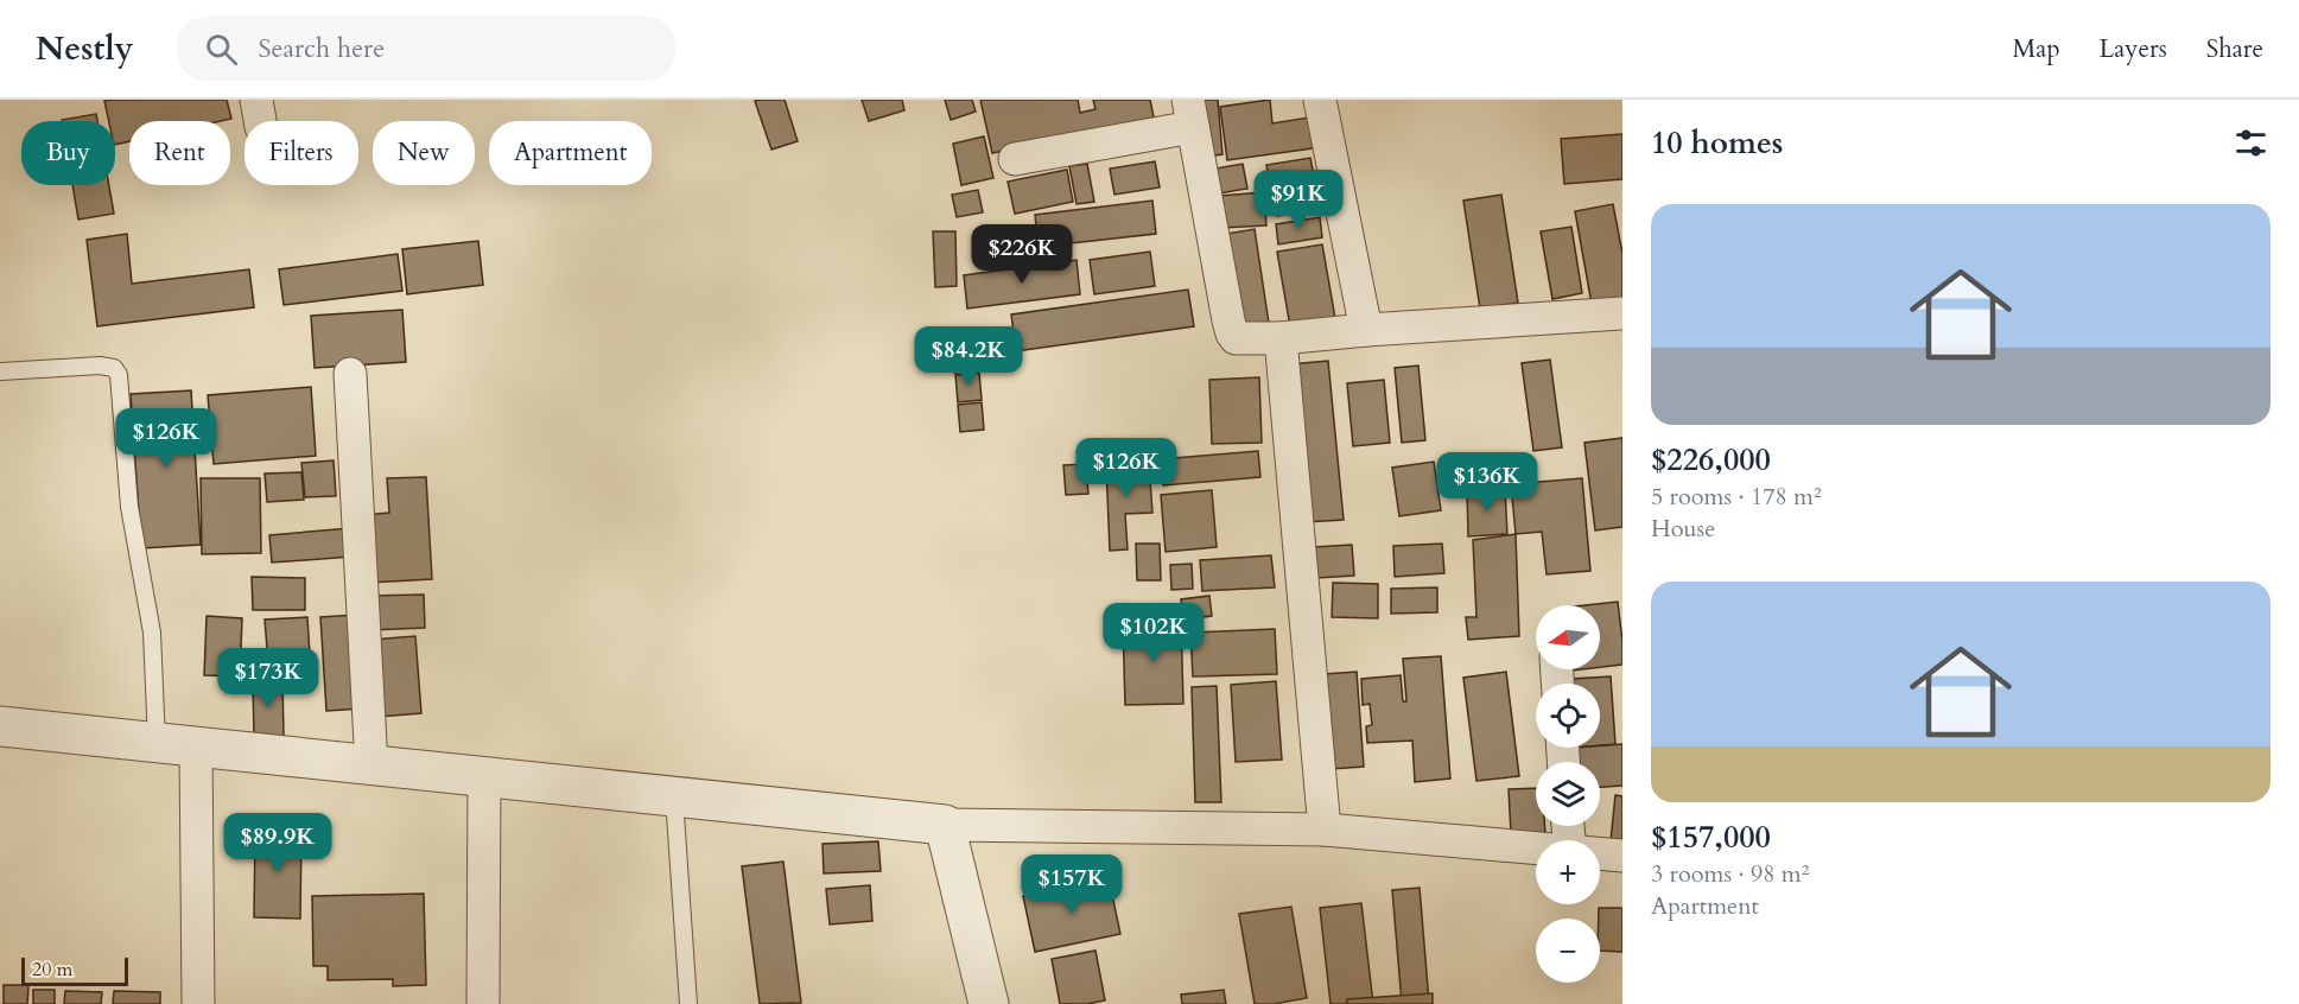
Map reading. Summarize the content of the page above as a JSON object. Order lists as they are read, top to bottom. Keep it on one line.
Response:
{"scale_bar":"20 m","north":"left","page":{"header":"Nestly","search":"Search here","nav":["Map","Layers","Share"],"heading":"10 homes","chip":["Buy","Rent","Filters","New","Apartment"],"price":["$91K","$226K","$84.2K","$126K","$126K","$136K","$102K","$173K","$89.9K","$157K"],"list":[{"name":"$226,000","note":"5 rooms · 178 m² · House"},{"name":"$157,000","note":"3 rooms · 98 m² · Apartment"}],"map_buttons":["+","−"],"scale":"20 m"}}
